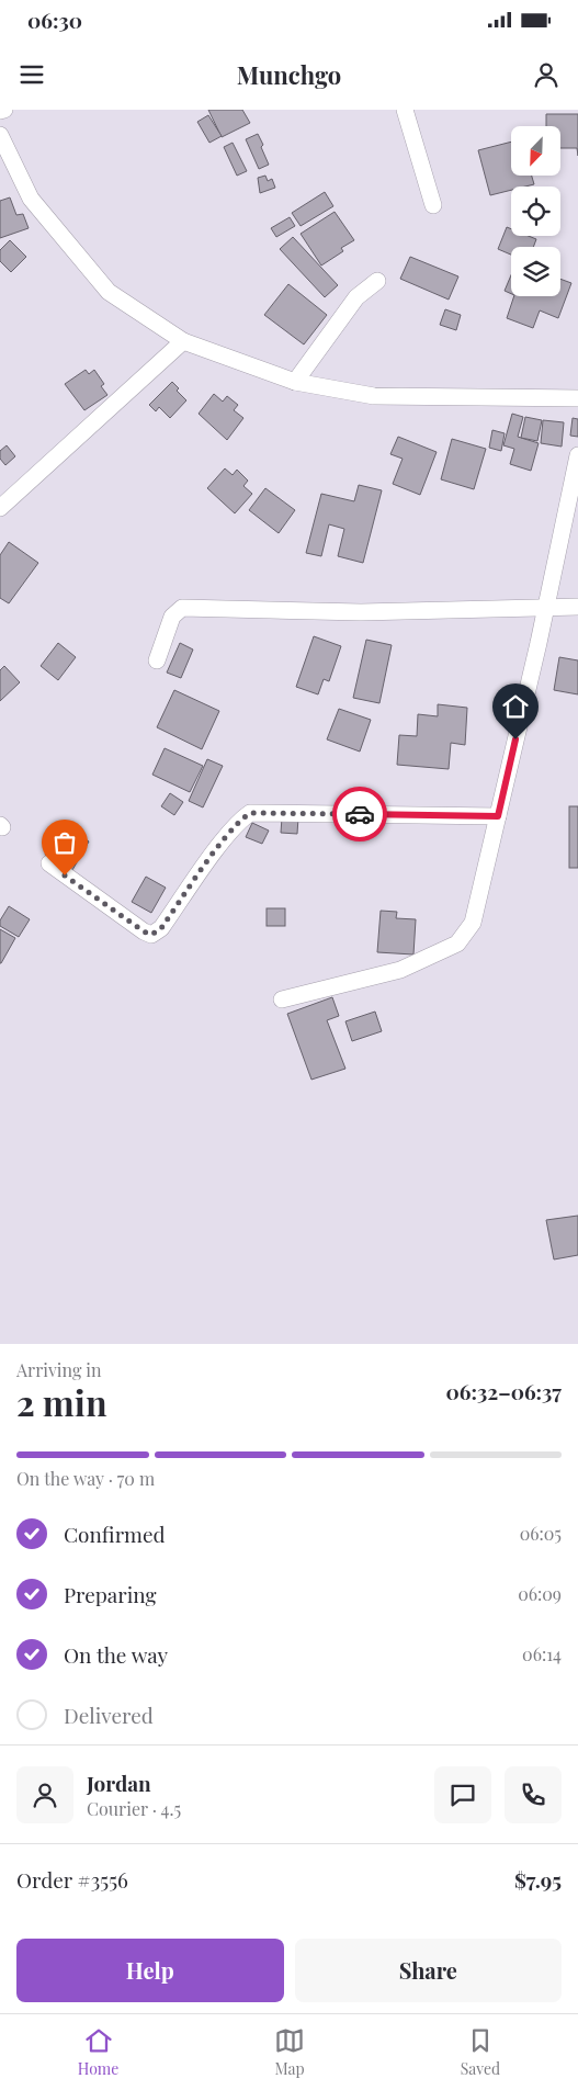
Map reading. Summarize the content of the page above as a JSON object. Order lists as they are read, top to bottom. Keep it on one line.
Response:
{"north":"bottom left","page":{"status":"06:30","header":"Munchgo","heading":["2 min","Arriving in","06:32–06:37"],"panel":["Jordan","Courier · 4.5","Order #3556","$7.95"],"bar":"On the way · 70 m","list":[["Confirmed","06:05"],["Preparing","06:09"],["On the way","06:14"],"Delivered"],"buttons":["Help","Share"],"tabs":["Home","Map","Saved"]}}
